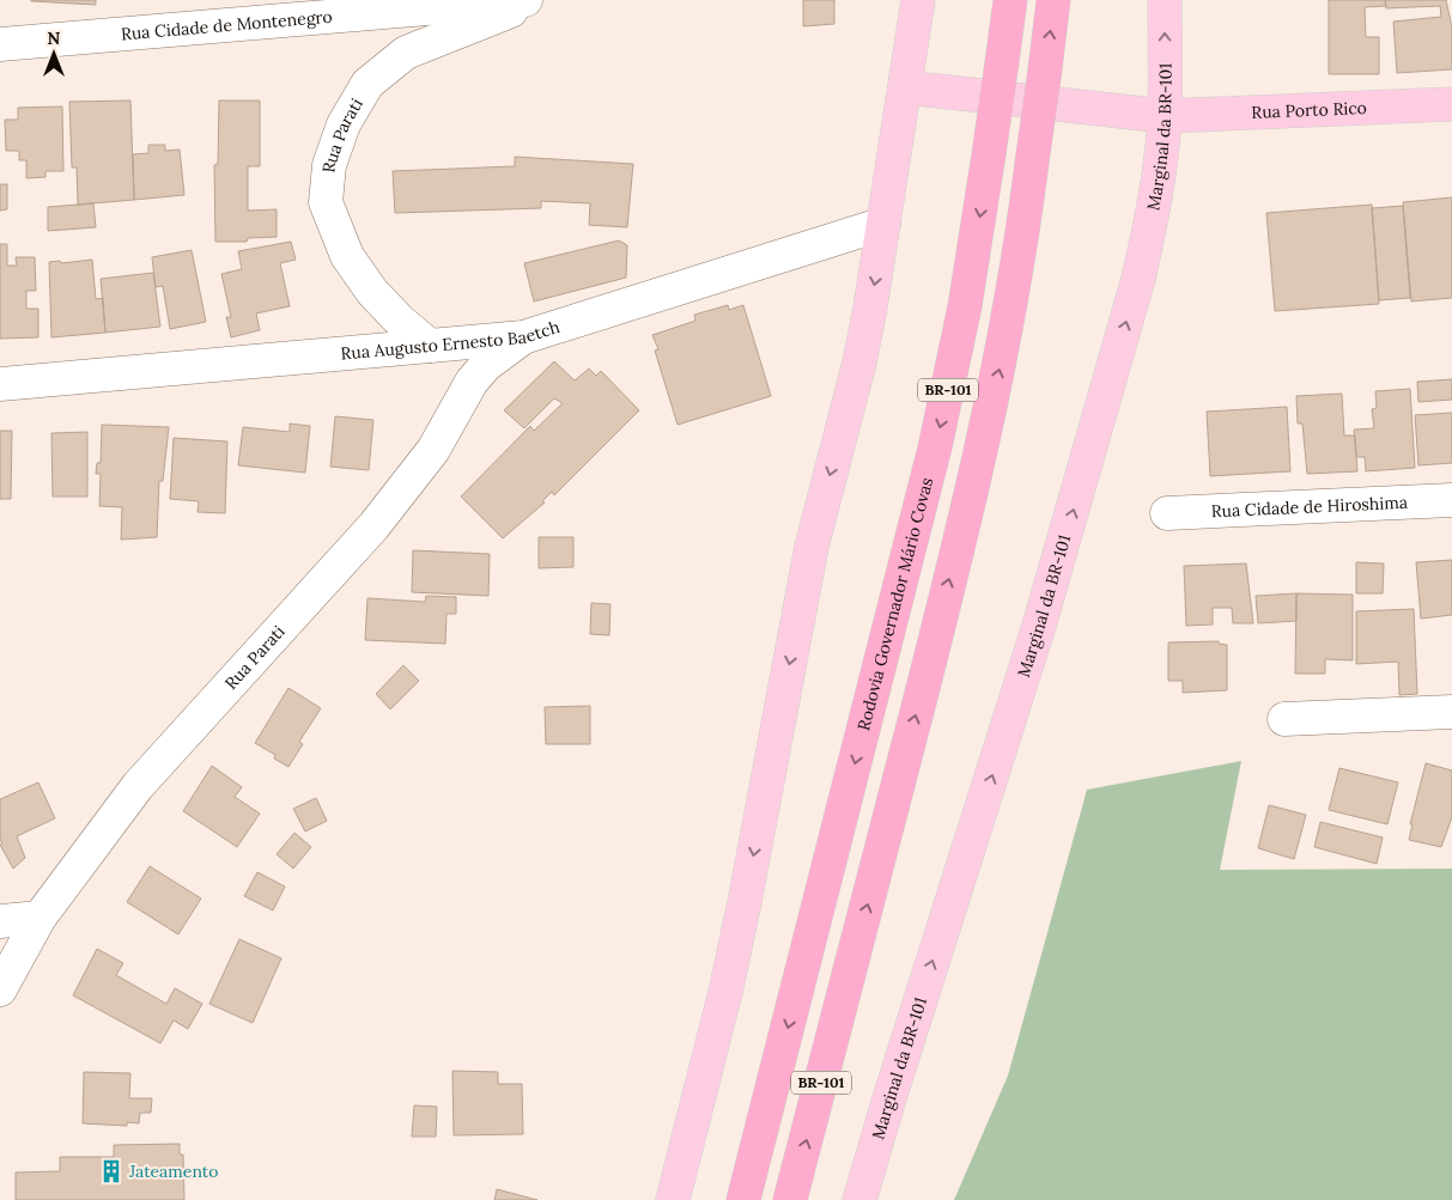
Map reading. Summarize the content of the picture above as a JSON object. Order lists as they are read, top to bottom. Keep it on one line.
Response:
{"streets":{"highway":["BR-101","Rodovia Governador Mário Covas"],"main road":["Rua Porto Rico","Marginal da BR-101"],"street":["Rua Cidade de Montenegro","Rua Parati","Rua Augusto Ernesto Baetch","Rua Cidade de Hiroshima"]},"crossings":[["Rua Porto Rico","Marginal da BR-101"],["Rua Parati","Rua Augusto Ernesto Baetch"]],"places":{"building":["Jateamento"]},"north":"top"}
